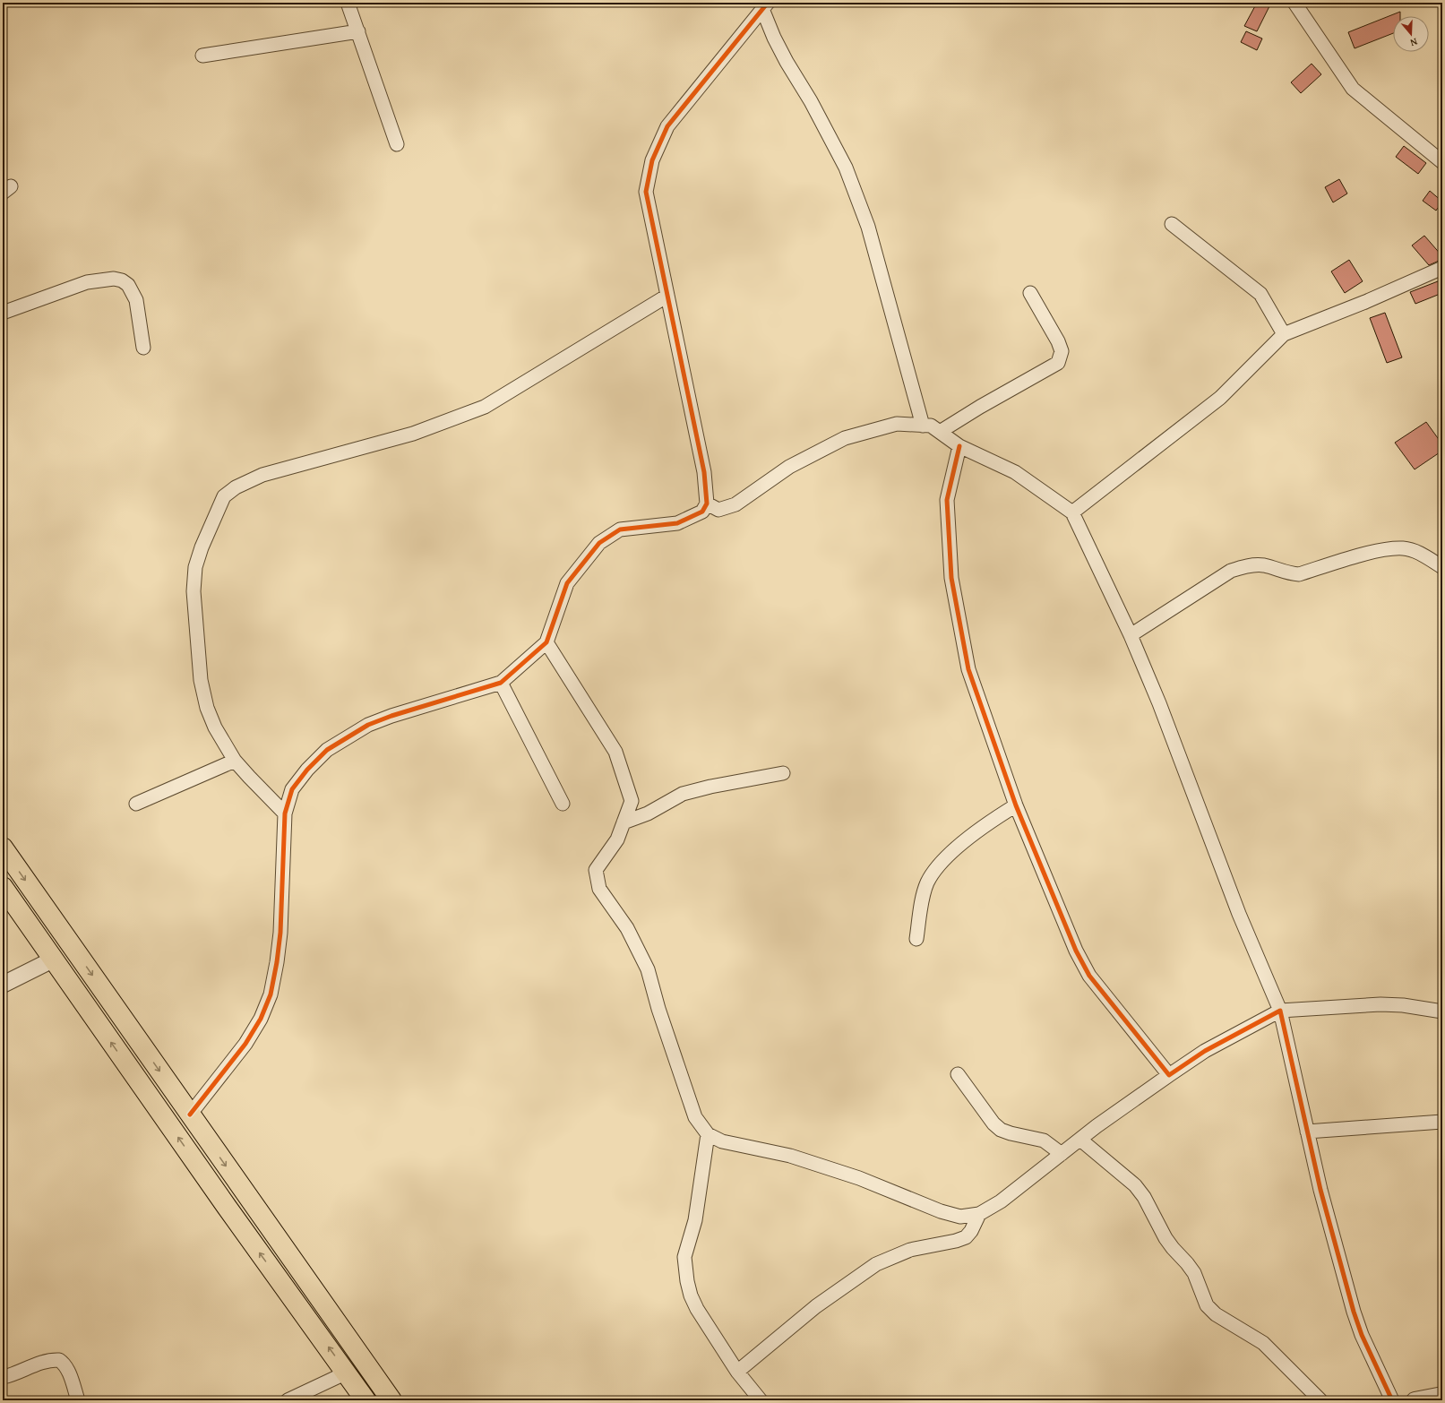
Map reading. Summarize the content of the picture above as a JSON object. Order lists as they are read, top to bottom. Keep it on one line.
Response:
{"north":"bottom"}
